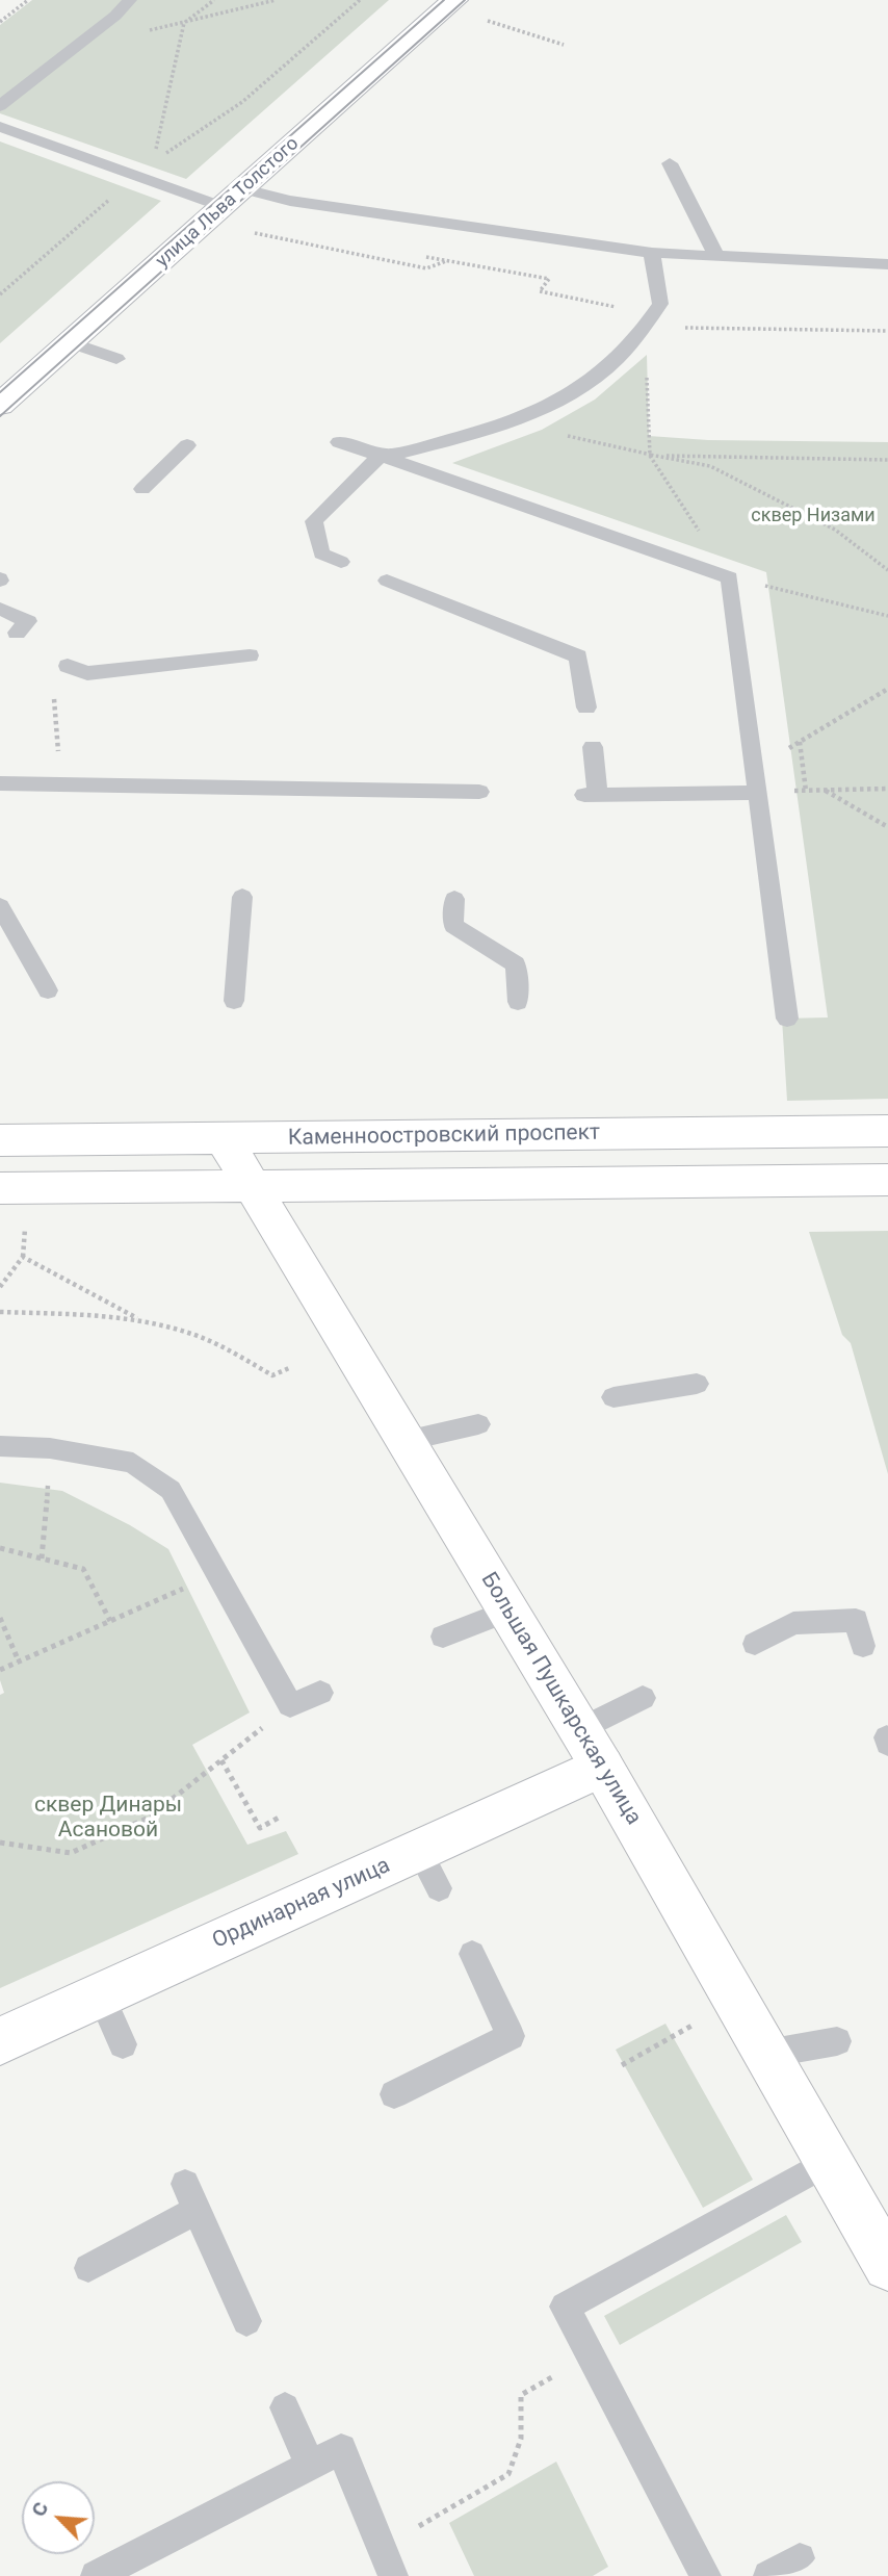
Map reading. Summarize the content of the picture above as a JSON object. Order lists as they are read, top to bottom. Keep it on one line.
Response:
{"streets":{"main road":["улица Льва Толстого","Каменноостровский проспект","Большая Пушкарская улица","Ординарная улица"]},"crossings":[["Каменноостровский проспект","Большая Пушкарская улица"],["Большая Пушкарская улица","Ординарная улица"]],"parks":["сквер Низами","сквер Динары Асановой"],"north":"top left"}
